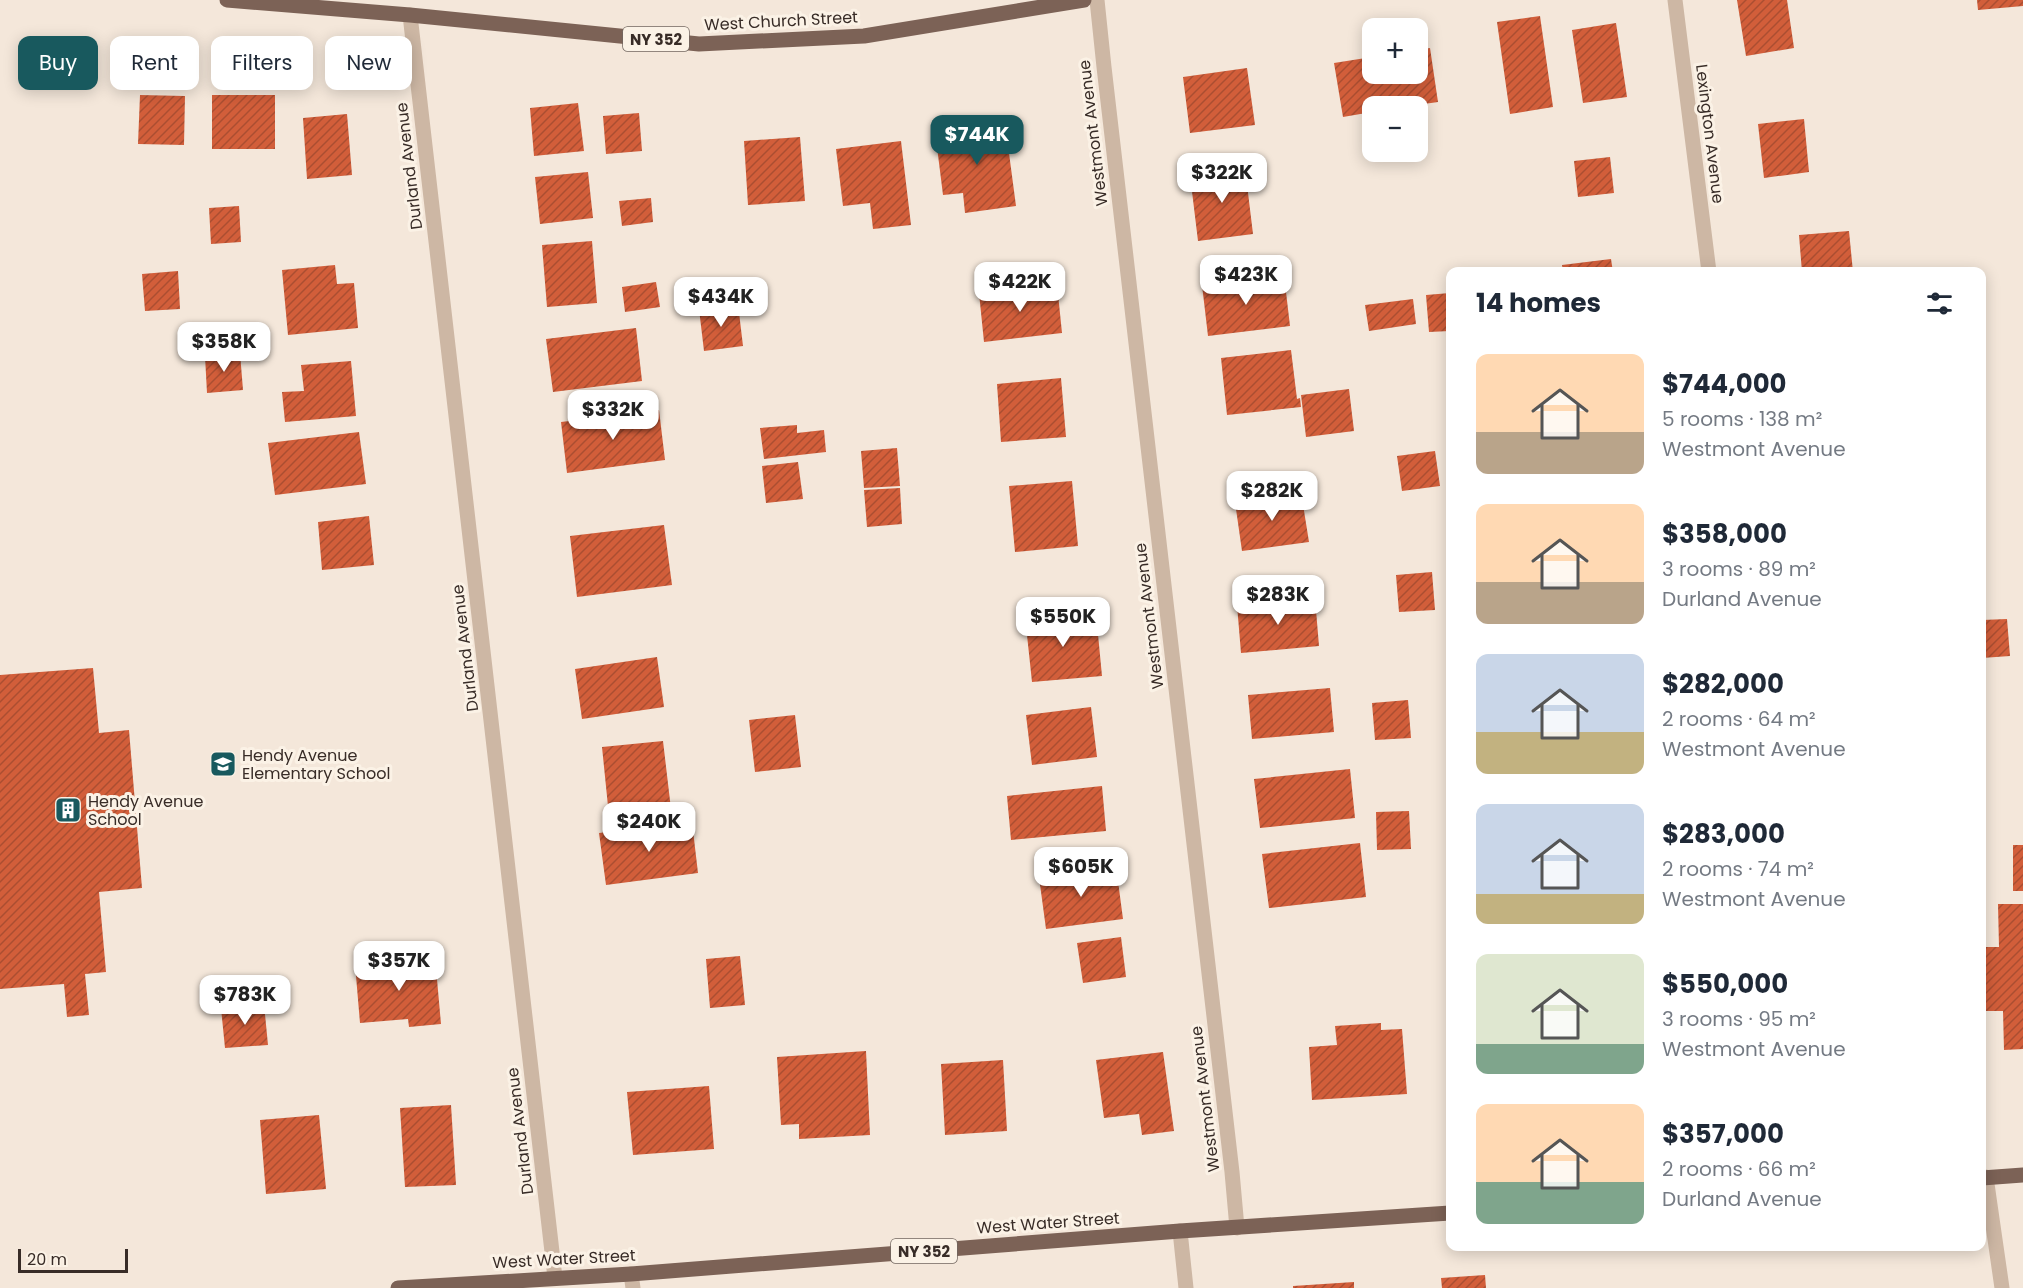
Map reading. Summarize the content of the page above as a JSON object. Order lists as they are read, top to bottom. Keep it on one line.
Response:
{"streets":{"main road":["West Church Street","NY 352","West Water Street"],"street":["Westmont Avenue","Lexington Avenue","Durland Avenue"]},"crossings":[["West Church Street","Durland Avenue"],["Westmont Avenue","West Water Street"],["Durland Avenue","West Water Street"]],"places":{"school or university":["Hendy Avenue Elementary School"],"building":["Hendy Avenue School"]},"scale_bar":"20 m","page":{"map_buttons":["+","−"],"chip":["Buy","Rent","Filters","New"],"price":["$744K","$322K","$423K","$422K","$434K","$358K","$332K","$282K","$283K","$550K","$240K","$605K","$357K","$783K"],"heading":"14 homes","list":[{"name":"$744,000","note":"5 rooms · 138 m² · Westmont Avenue"},{"name":"$358,000","note":"3 rooms · 89 m² · Durland Avenue"},{"name":"$282,000","note":"2 rooms · 64 m² · Westmont Avenue"},{"name":"$283,000","note":"2 rooms · 74 m² · Westmont Avenue"},{"name":"$550,000","note":"3 rooms · 95 m² · Westmont Avenue"},{"name":"$357,000","note":"2 rooms · 66 m² · Durland Avenue"}],"scale":"20 m"}}
